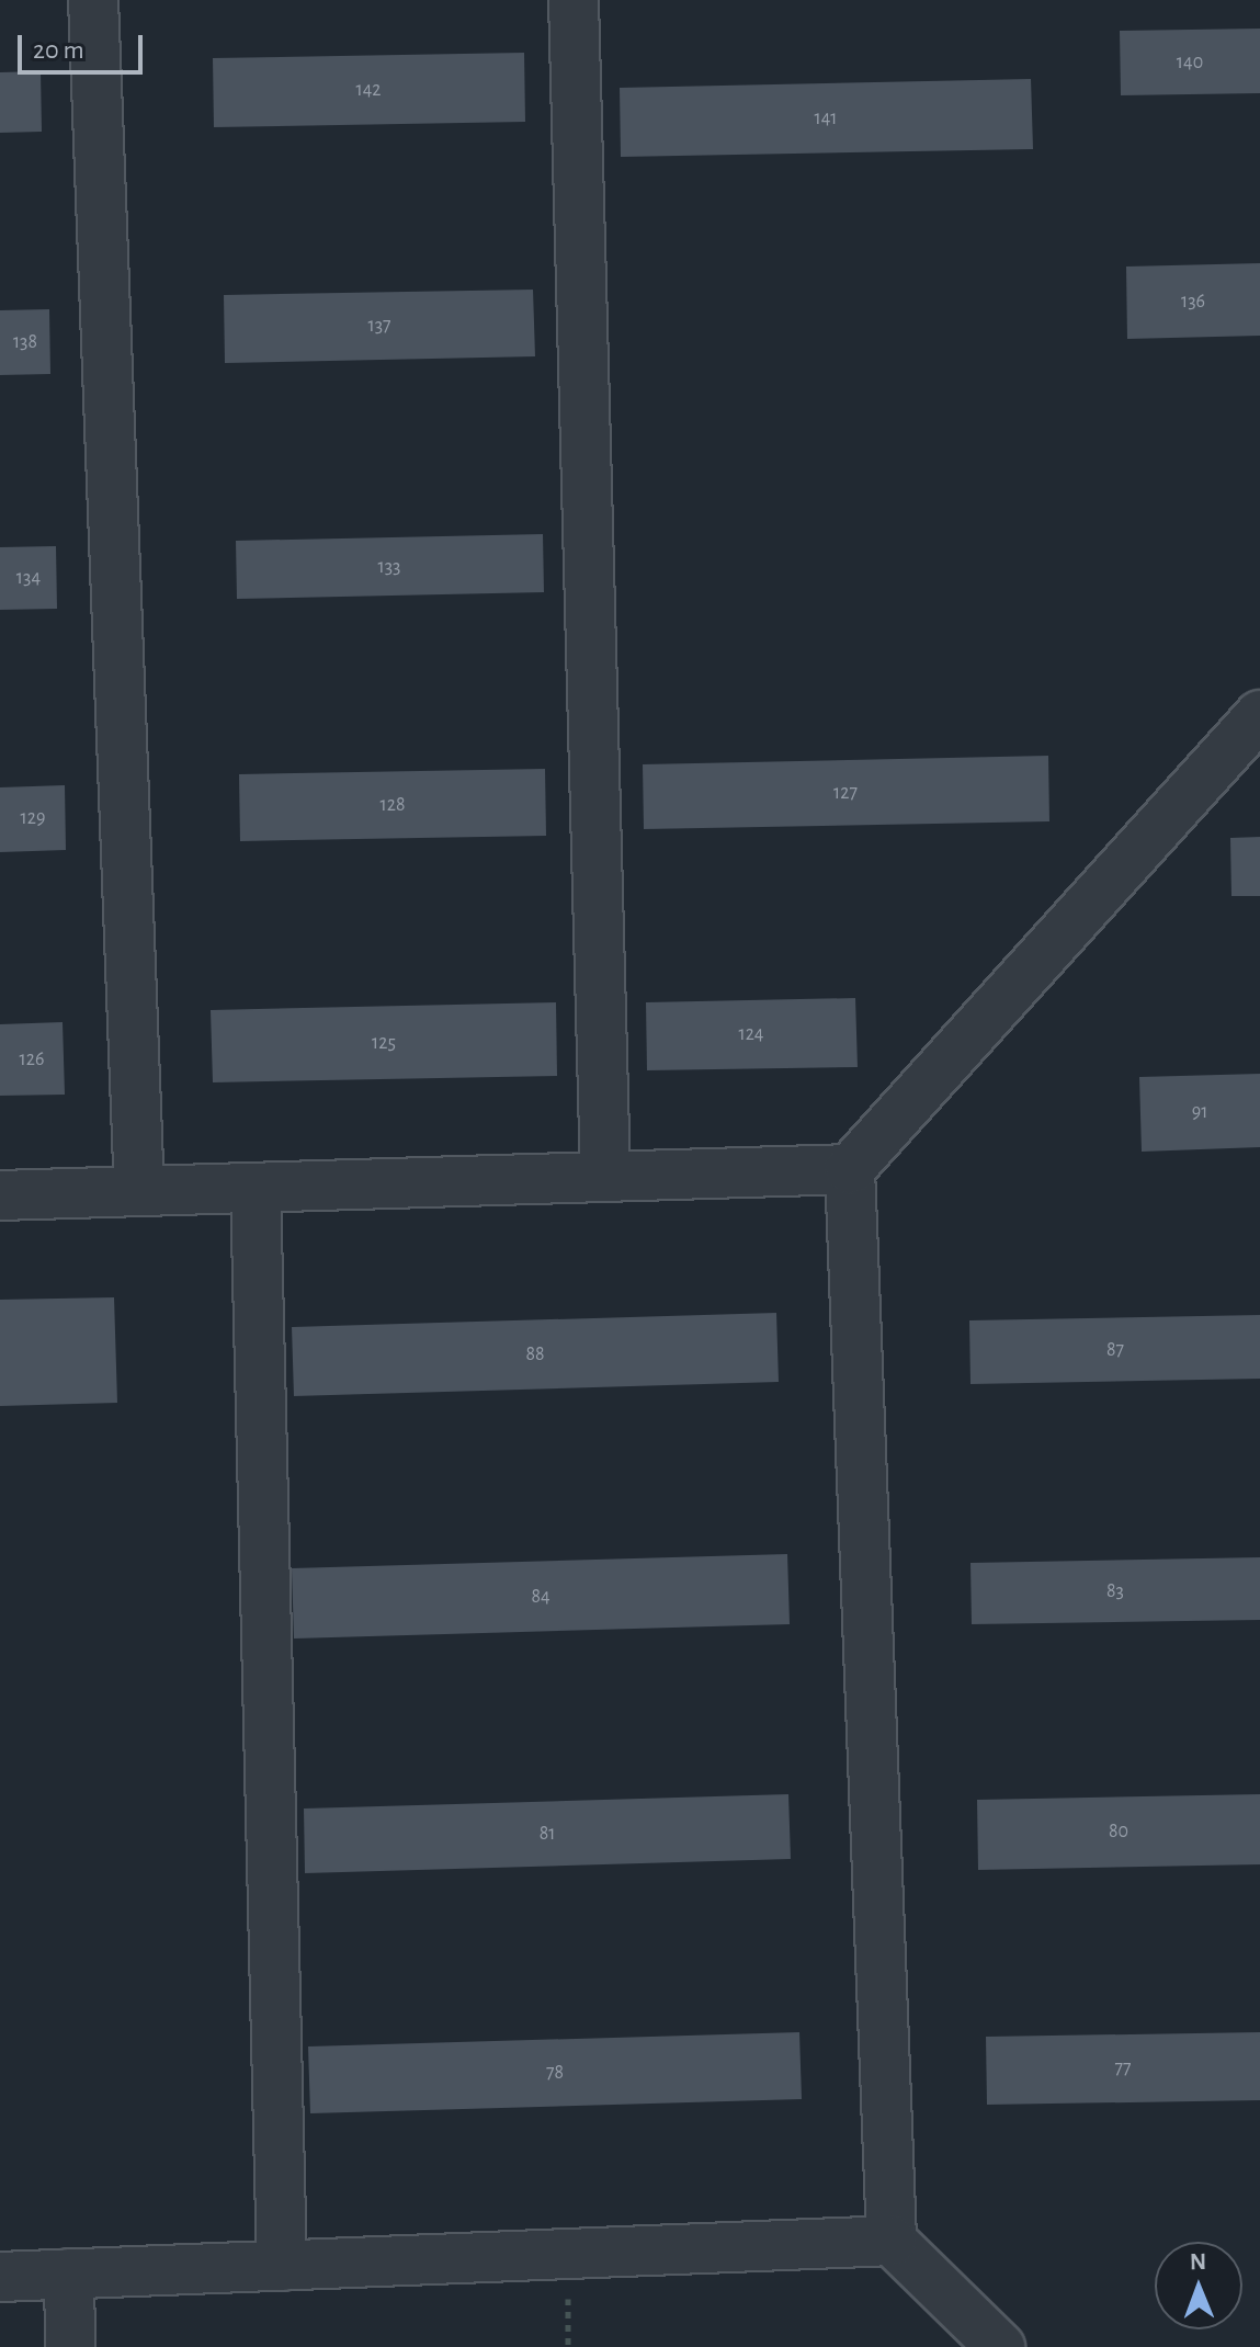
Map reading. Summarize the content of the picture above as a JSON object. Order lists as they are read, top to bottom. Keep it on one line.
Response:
{"house_numbers":["140","142","141","136","137","138","133","134","127","128","129","124","125","126","91","87","88","83","84","80","81","77","78"],"scale_bar":"20 m","north":"top"}
